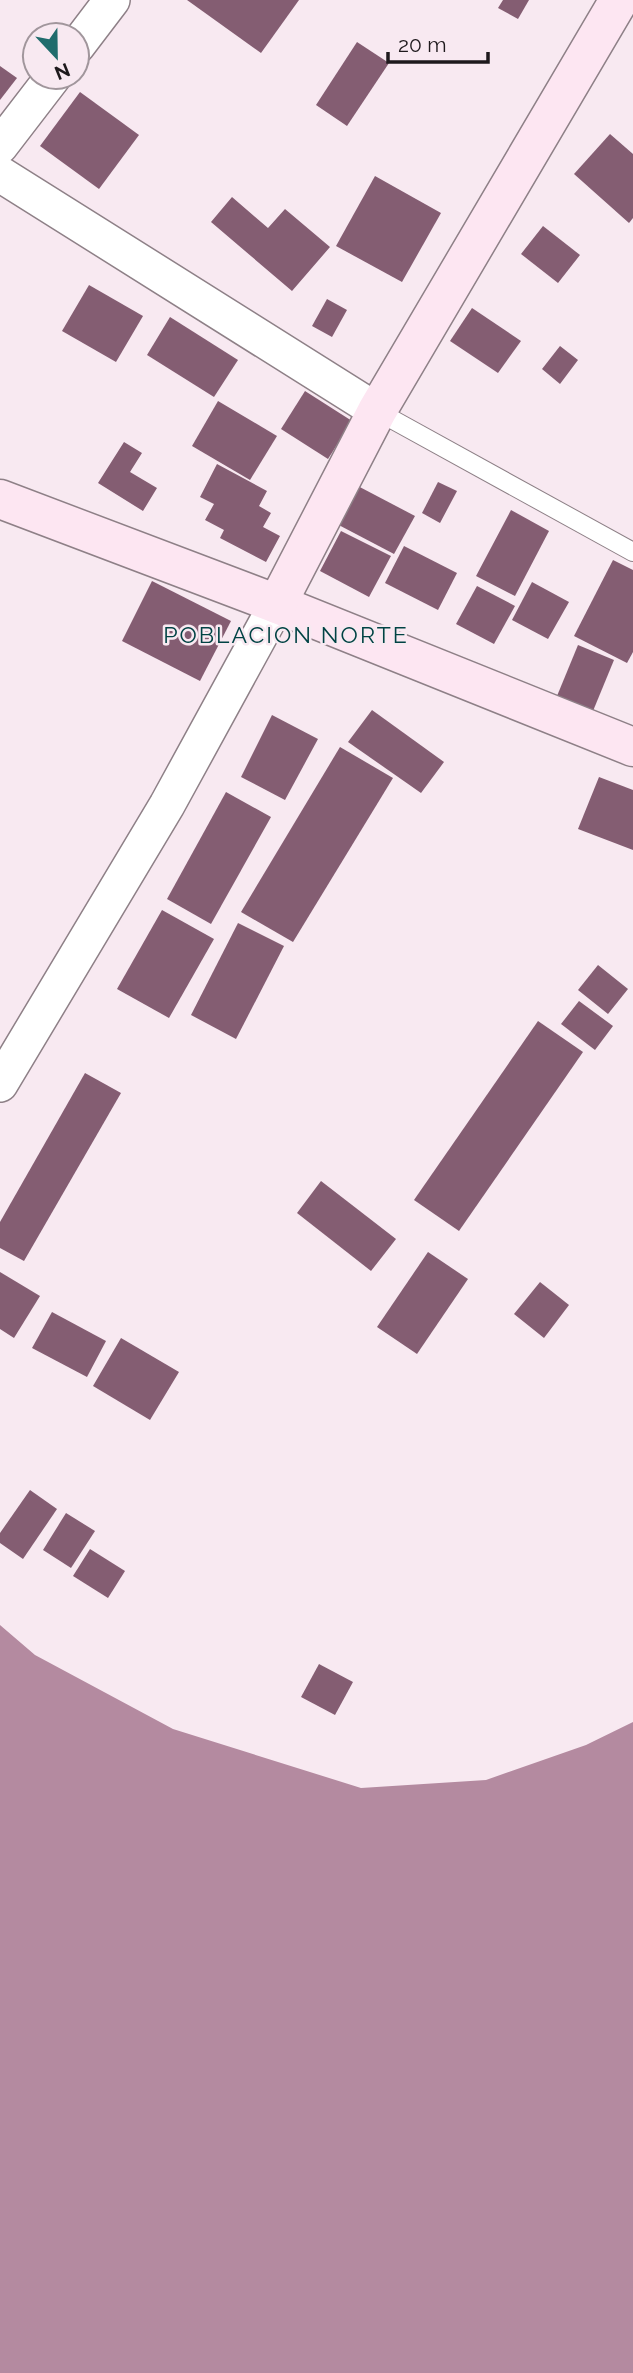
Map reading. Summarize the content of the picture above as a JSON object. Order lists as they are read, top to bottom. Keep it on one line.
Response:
{"districts":["POBLACION NORTE"],"scale_bar":"20 m","north":"bottom"}
